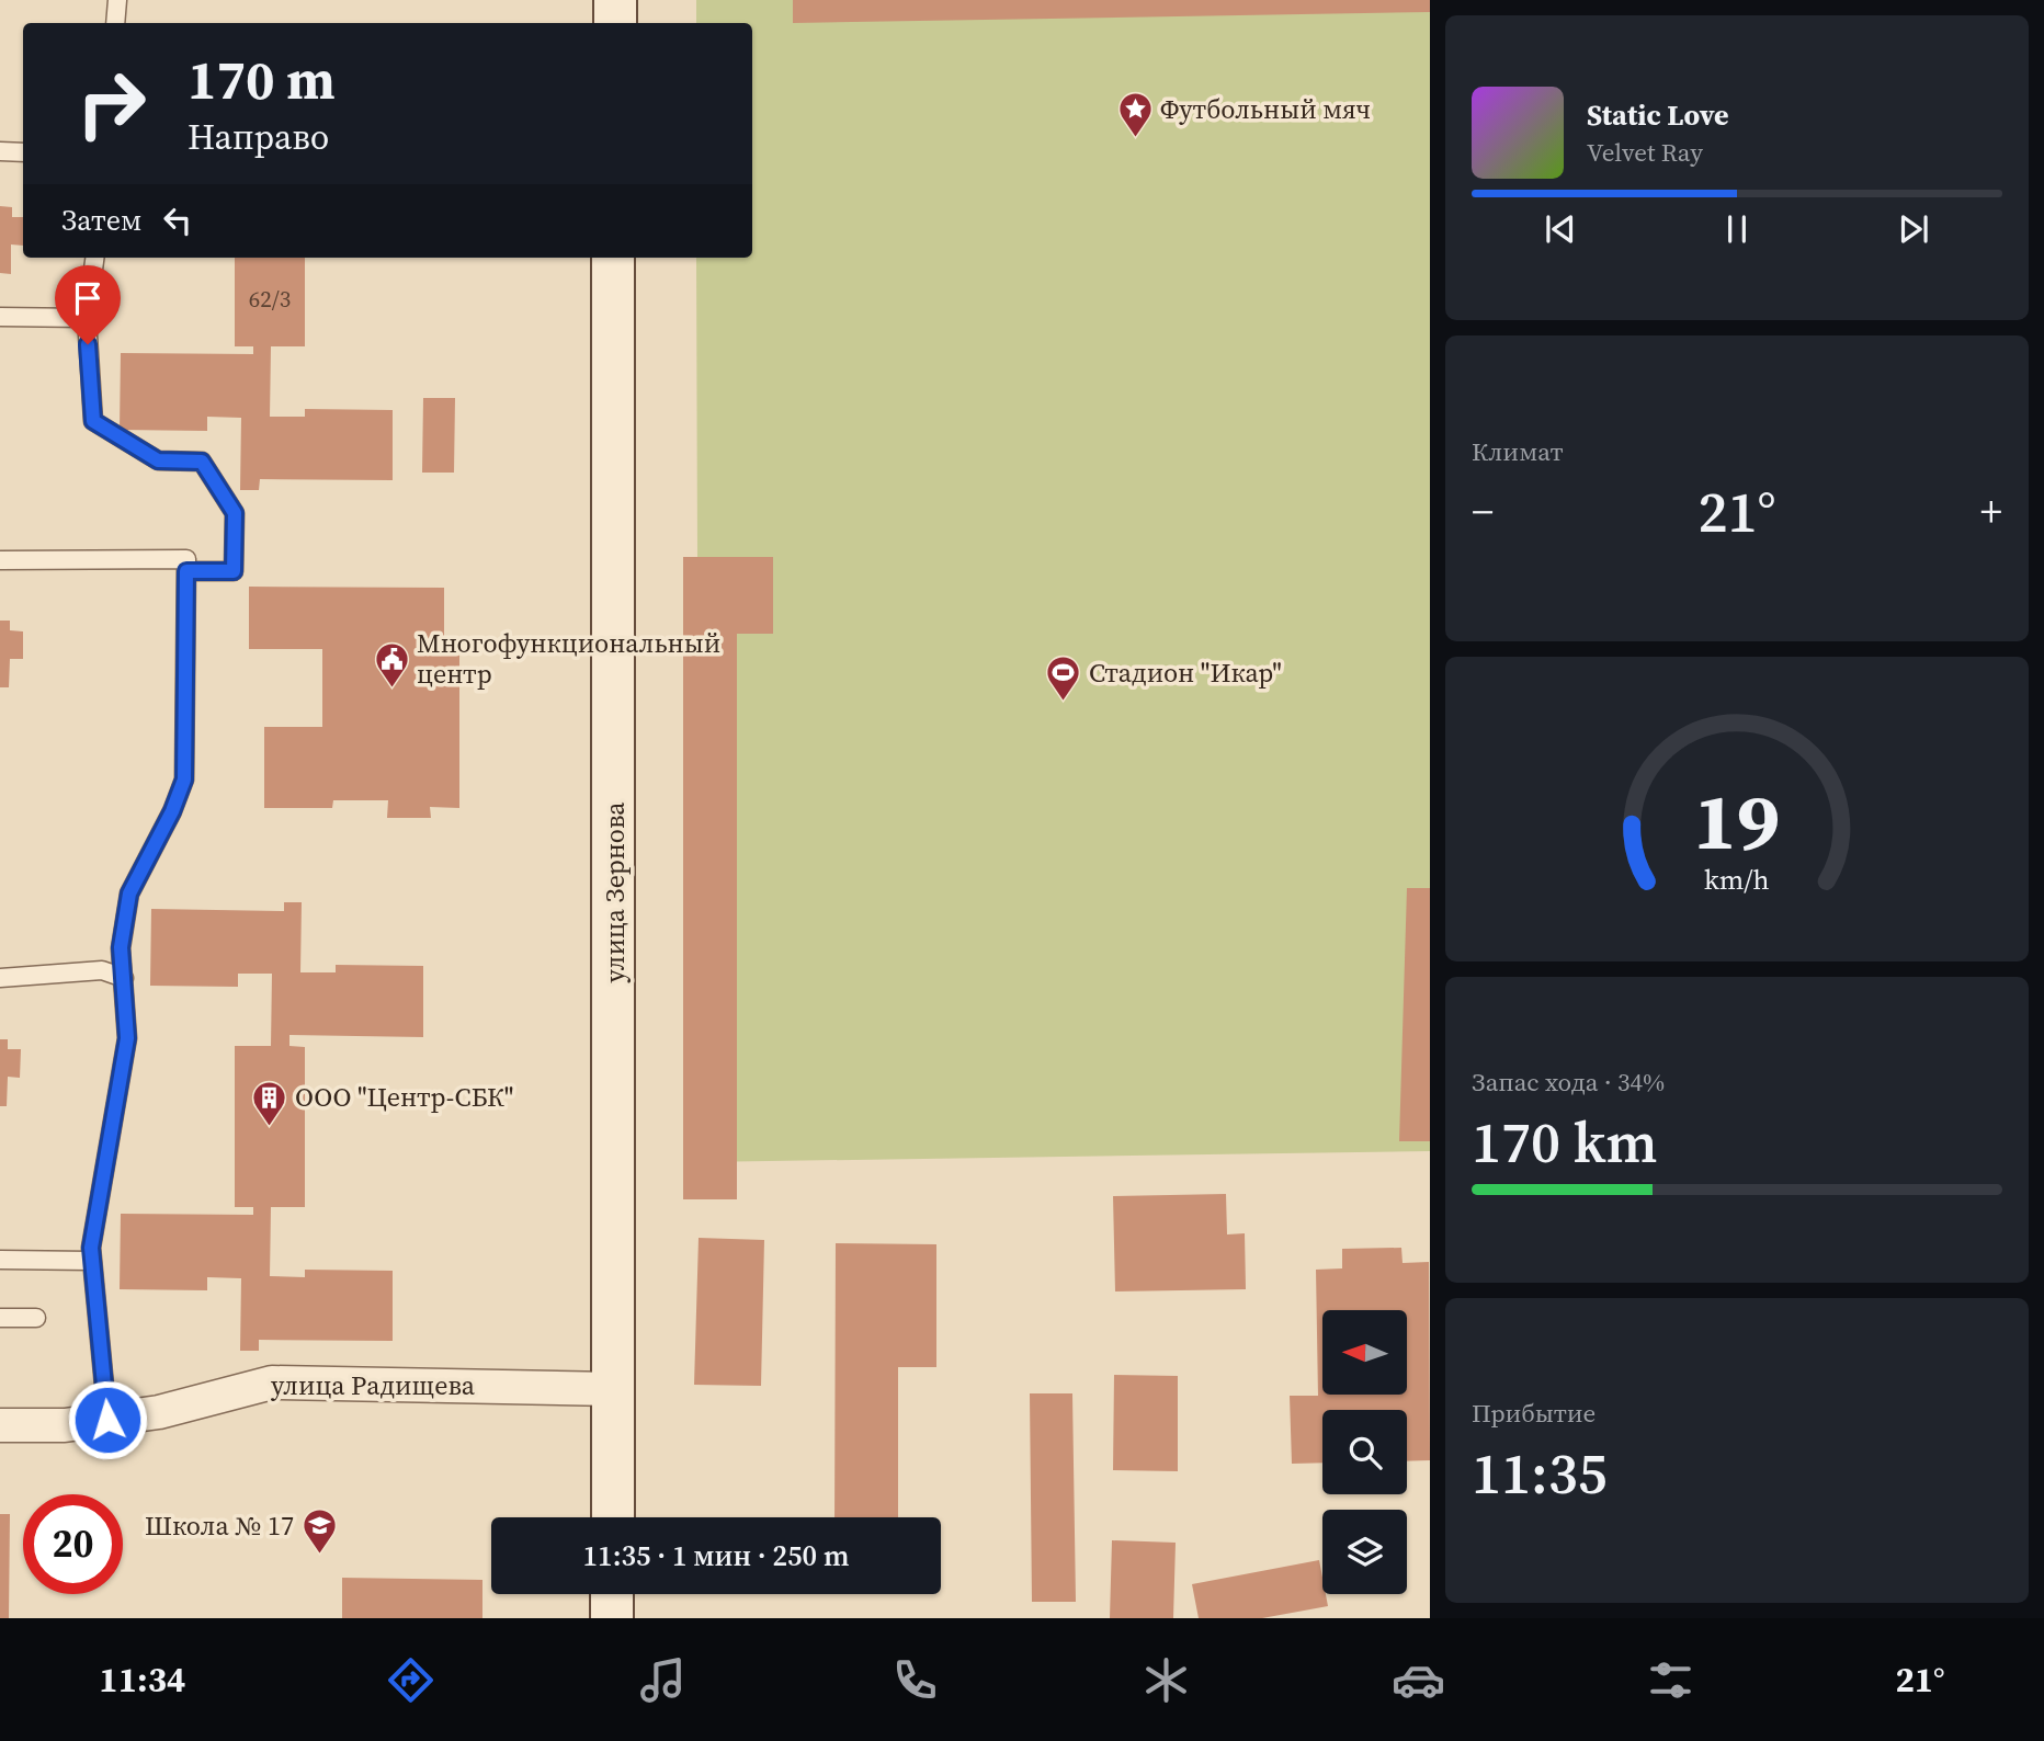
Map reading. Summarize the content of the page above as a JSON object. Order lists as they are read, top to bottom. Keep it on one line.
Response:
{"streets":{"main road":["улица Зернова"],"street":["улица Радищева"]},"crossings":[["улица Зернова","улица Радищева"]],"places":{"place":["Футбольный мяч"],"public building":["Многофункциональный центр"],"sports":["Стадион \"Икар\""],"building":["ООО \"Центр-СБК\""],"school or university":["Школа № 17"]},"house_numbers":["62/3"],"north":"left","page":{"turn":["170 m","Направо"],"song":["Static Love","Velvet Ray"],"then":"Затем","tile":["Климат",["Запас хода · 34%","170 km"],["Прибытие","11:35"]],"heat":["−","21°","+"],"limit":"20","trip":"11:35 · 1 мин · 250 m","tabs":["11:34","21°"],"gauge":["19","km/h"]}}
